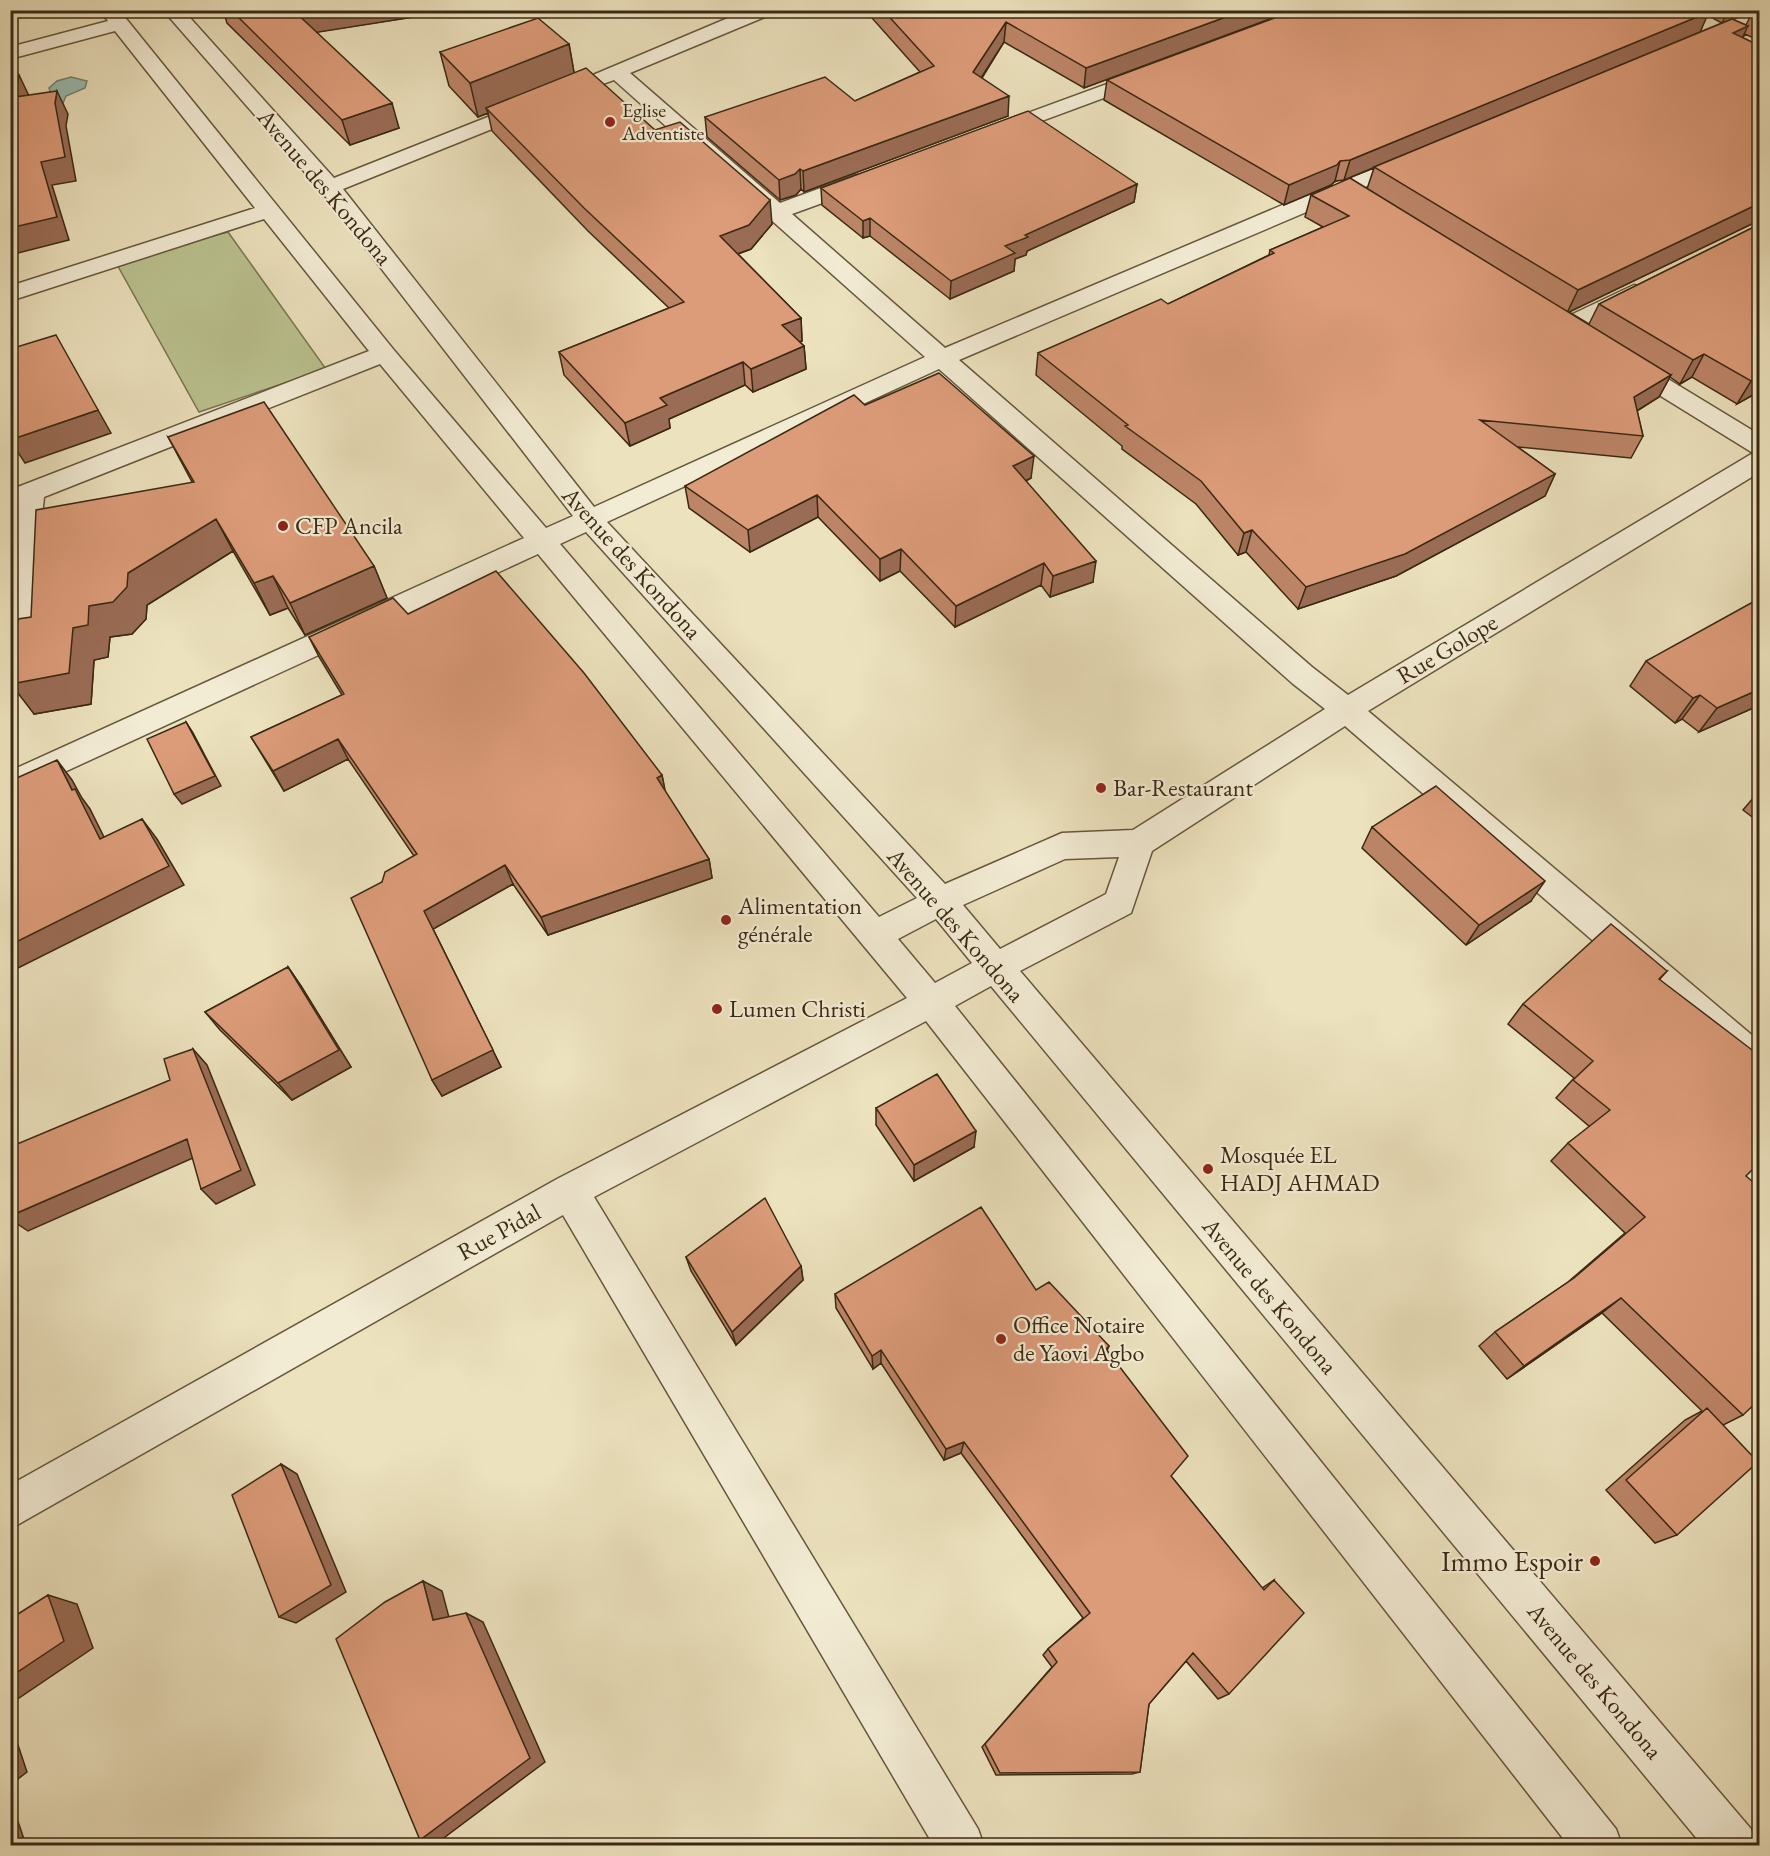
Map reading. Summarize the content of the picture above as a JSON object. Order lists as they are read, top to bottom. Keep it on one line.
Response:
{"streets":{"street":["Avenue des Kondona","Rue Golope","Rue Pidal"]},"crossings":[["Avenue des Kondona","Rue Pidal"]],"places":["Eglise Adventiste","CFP Ancila","Bar-Restaurant","Alimentation générale","Lumen Christi","Mosquée EL HADJ AHMAD","Office Notaire de Yaovi Agbo","Immo Espoir"]}
